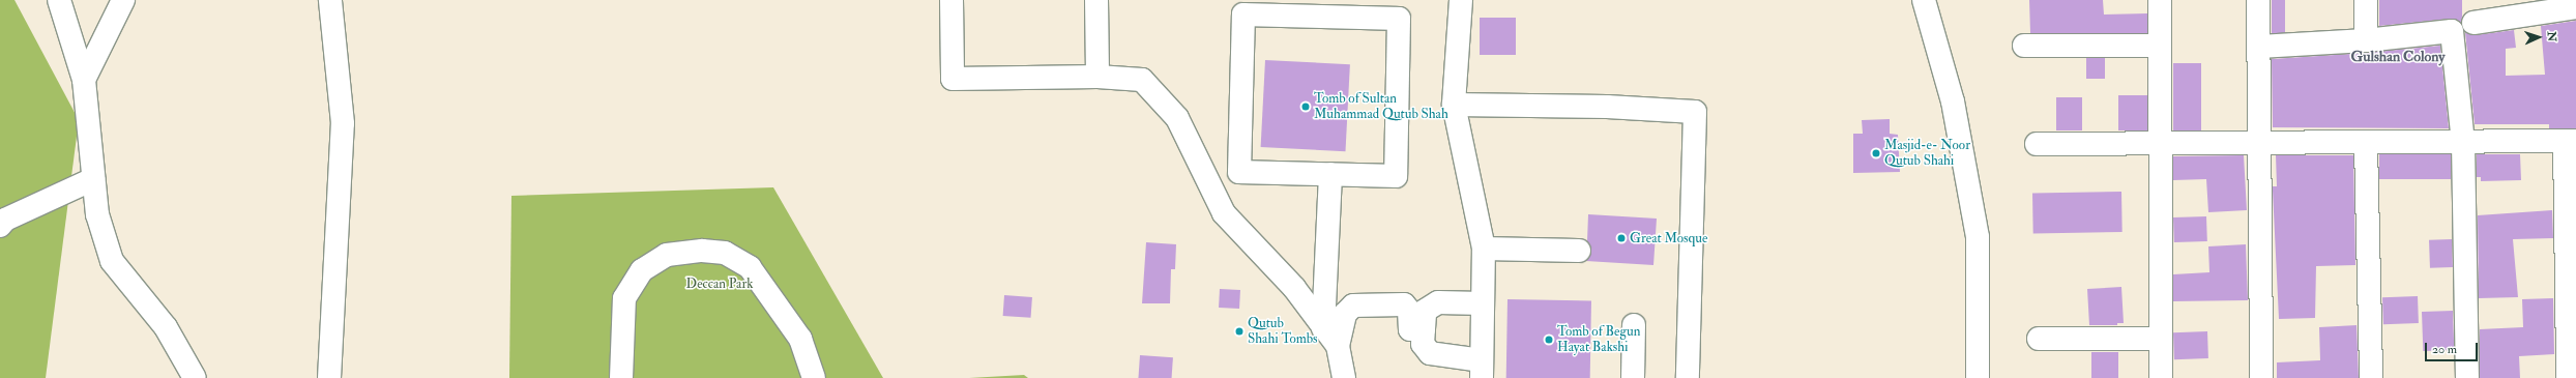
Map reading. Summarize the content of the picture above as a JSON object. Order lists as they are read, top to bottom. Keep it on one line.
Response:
{"districts":["Gulshan Colony"],"parks":["Deccan Park"],"places":["Tomb of Sultan Muhammad Qutub Shah","Masjid-e- Noor Qutub Shahi","Great Mosque","Qutub Shahi Tombs","Tomb of Begun Hayat Bakshi"],"scale_bar":"20 m","north":"right"}
